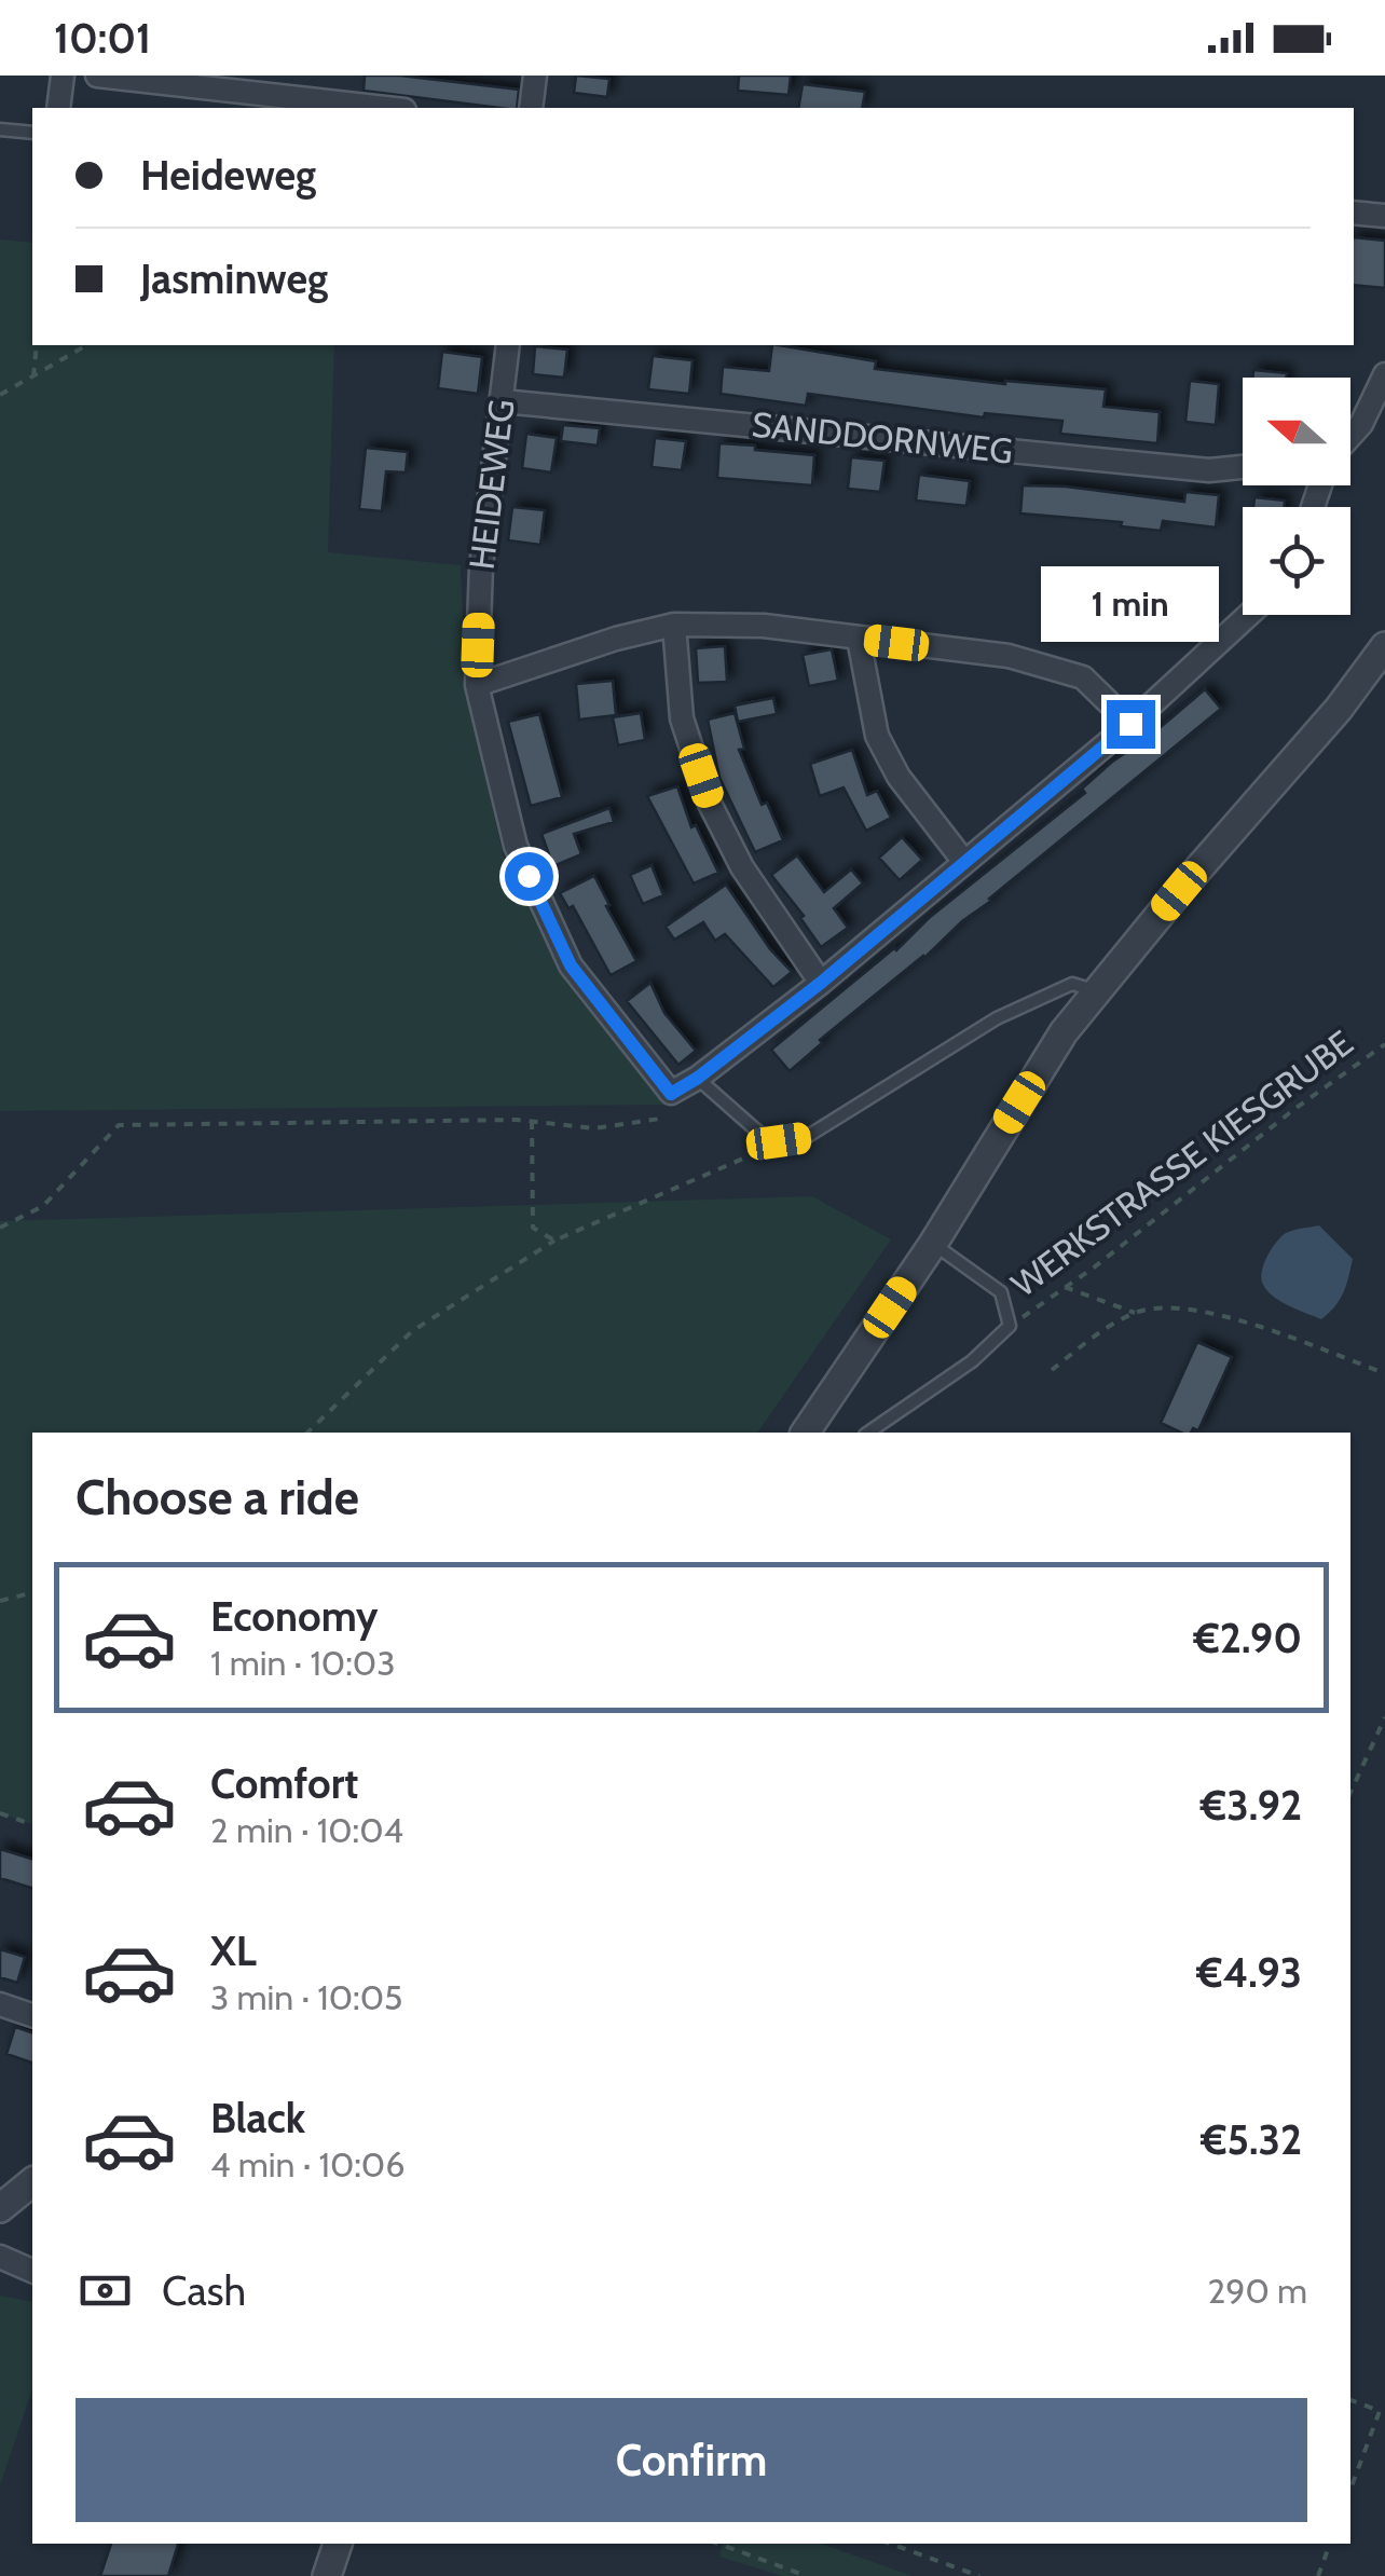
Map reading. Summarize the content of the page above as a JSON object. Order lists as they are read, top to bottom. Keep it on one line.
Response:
{"streets":{"street":["SANDDORNWEG","HEIDEWEG"],"path":["WERKSTRASSE KIESGRUBE"]},"crossings":[["SANDDORNWEG","HEIDEWEG"]],"north":"left","page":{"status":"10:01","banner":["Heideweg","Jasminweg"],"bubble":"1 min","heading":"Choose a ride","list":[{"name":"Economy","note":"1 min · 10:03","value":"€2.90"},{"name":"Comfort","note":"2 min · 10:04","value":"€3.92"},{"name":"XL","note":"3 min · 10:05","value":"€4.93"},{"name":"Black","note":"4 min · 10:06","value":"€5.32"}],"pay":["Cash","290 m"],"buttons":"Confirm"}}
